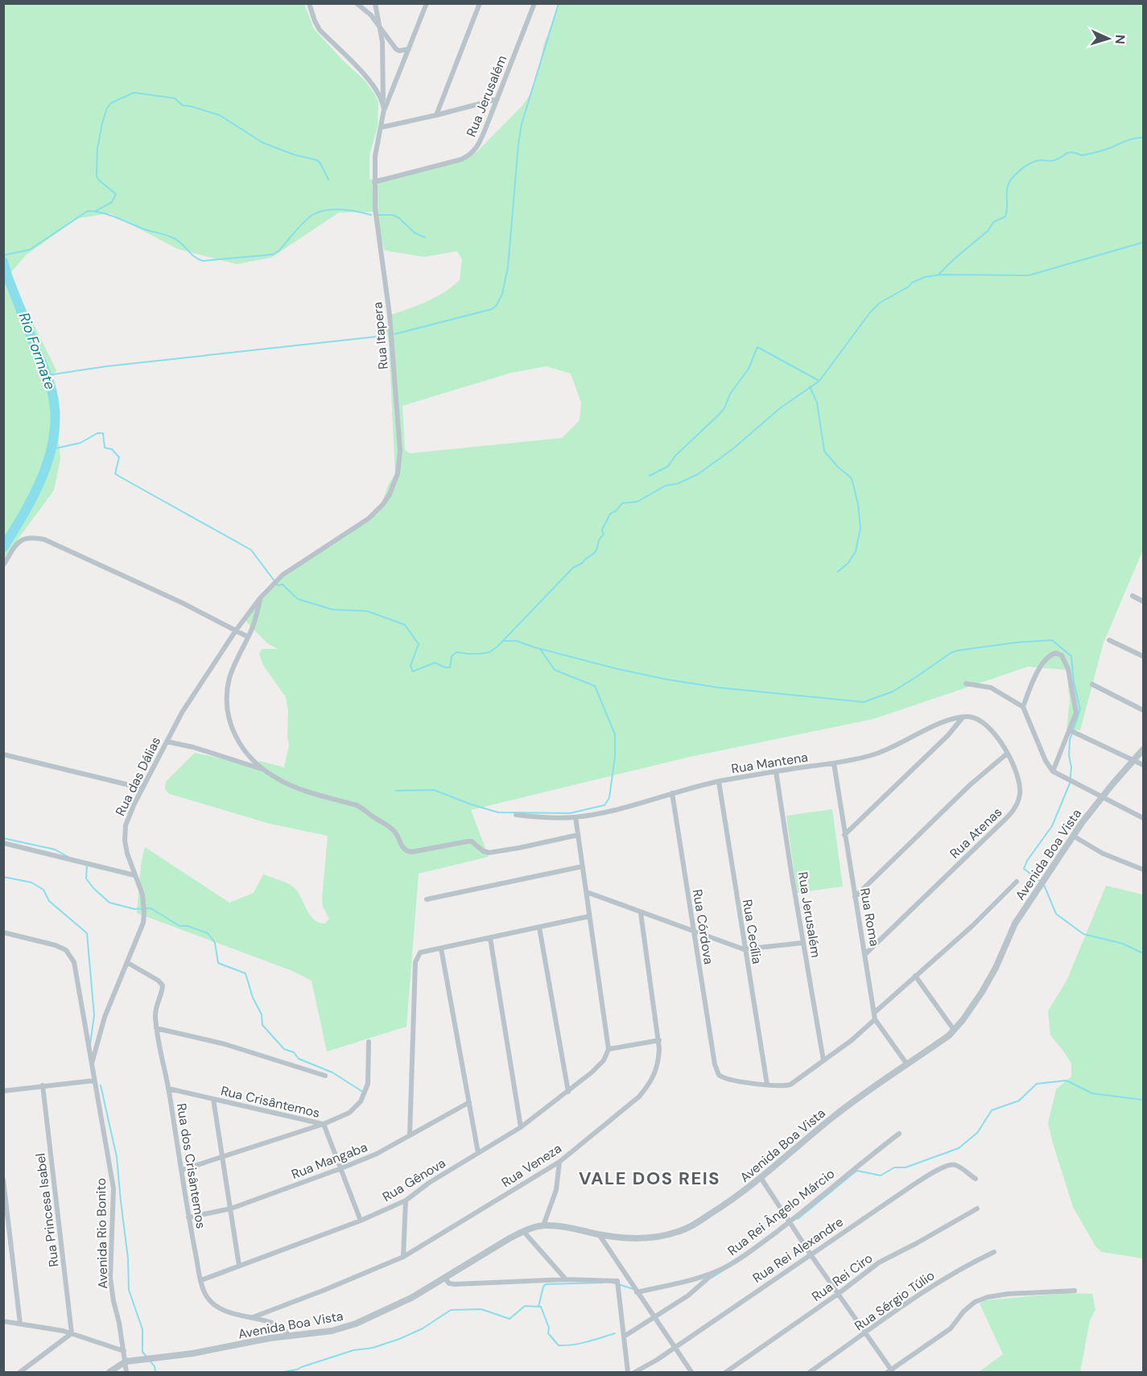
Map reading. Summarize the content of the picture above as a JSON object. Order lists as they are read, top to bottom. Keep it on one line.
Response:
{"streets":{"street":["Rua Jerusalém","Rua Itapera","Rua Mantena","Rua das Dálias","Rua Atenas","Avenida Boa Vista","Rua Roma","Rua Córdova","Rua Cecília","Rua Crisântemos","Rua Mangaba","Rua Veneza","Rua dos Crisântemos","Rua Gênova","Rua Princesa Isabel","Rua Rei Ângelo Márcio","Avenida Rio Bonito","Rua Rei Alexandre","Rua Rei Ciro","Rua Sérgio Túlio"]},"crossings":[["Rua Jerusalém","Rua Itapera"],["Rua Jerusalém","Rua Mantena"],["Rua Itapera","Rua das Dálias"],["Rua Mantena","Rua Atenas"],["Rua Mantena","Rua Roma"],["Rua Mantena","Rua Córdova"],["Rua Mantena","Rua Cecília"],["Rua das Dálias","Rua dos Crisântemos"],["Rua das Dálias","Avenida Rio Bonito"],["Rua Atenas","Rua Roma"],["Avenida Boa Vista","Rua Roma"],["Avenida Boa Vista","Rua dos Crisântemos"],["Avenida Boa Vista","Avenida Rio Bonito"],["Rua Córdova","Rua Cecília"],["Rua Crisântemos","Rua Mangaba"],["Rua Crisântemos","Rua dos Crisântemos"],["Rua Crisântemos","Rua Gênova"],["Rua Mangaba","Rua dos Crisântemos"],["Rua Veneza","Rua dos Crisântemos"],["Rua dos Crisântemos","Rua Gênova"]],"districts":["VALE DOS REIS"],"water":["Rio Formate"],"north":"right"}
